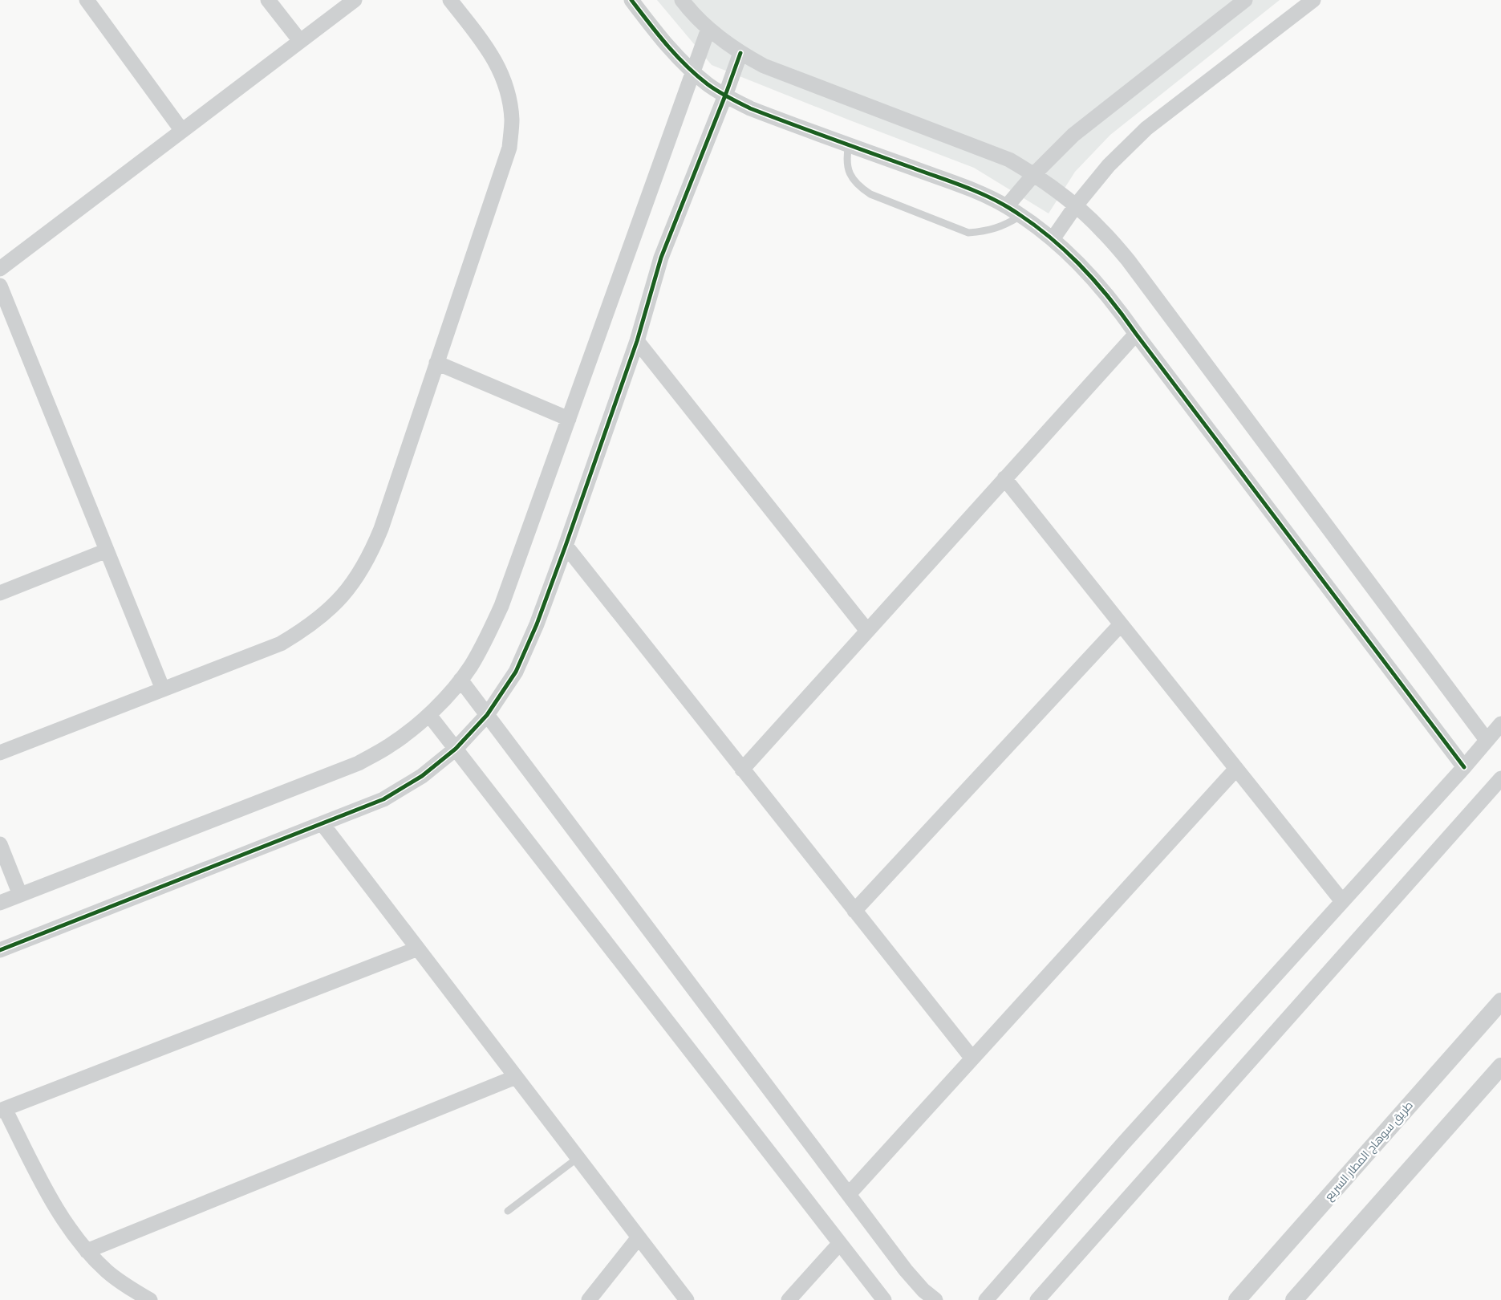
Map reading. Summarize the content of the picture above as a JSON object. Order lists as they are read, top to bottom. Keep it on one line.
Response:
{"streets":{"street":["طريق سوهاج المطار السريع"]}}
